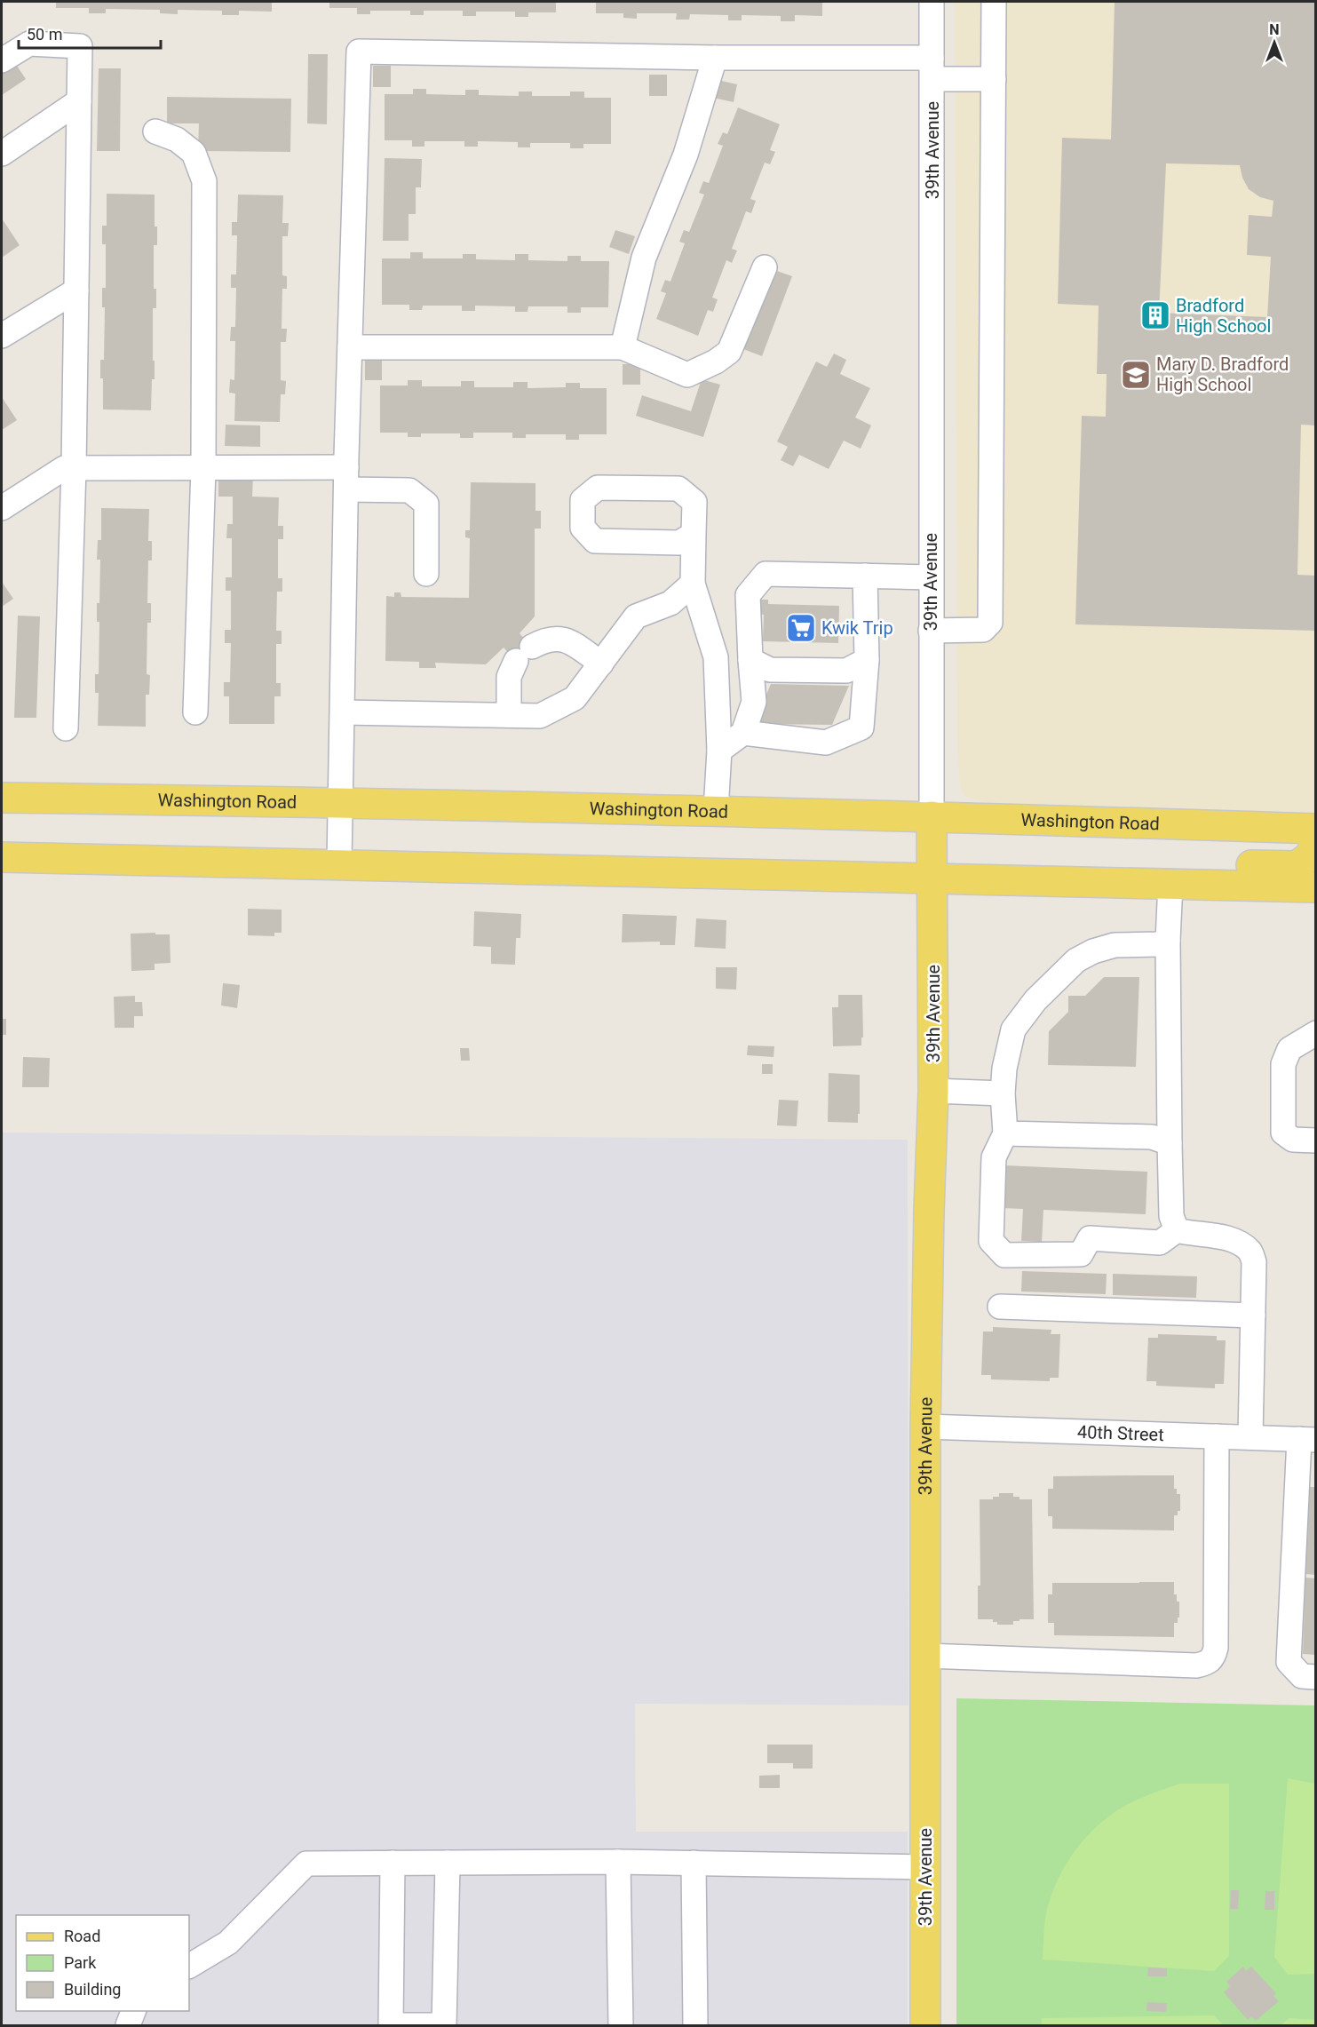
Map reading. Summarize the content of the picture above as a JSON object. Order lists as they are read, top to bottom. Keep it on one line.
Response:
{"streets":{"main road":["39th Avenue","Washington Road"],"street":["40th Street"]},"crossings":[["39th Avenue","Washington Road"],["39th Avenue","40th Street"]],"places":{"building":["Bradford High School"],"school or university":["Mary D. Bradford High School"],"supermarket":["Kwik Trip"]},"legend":["Road","Park","Building"],"scale_bar":"50 m","north":"top"}
